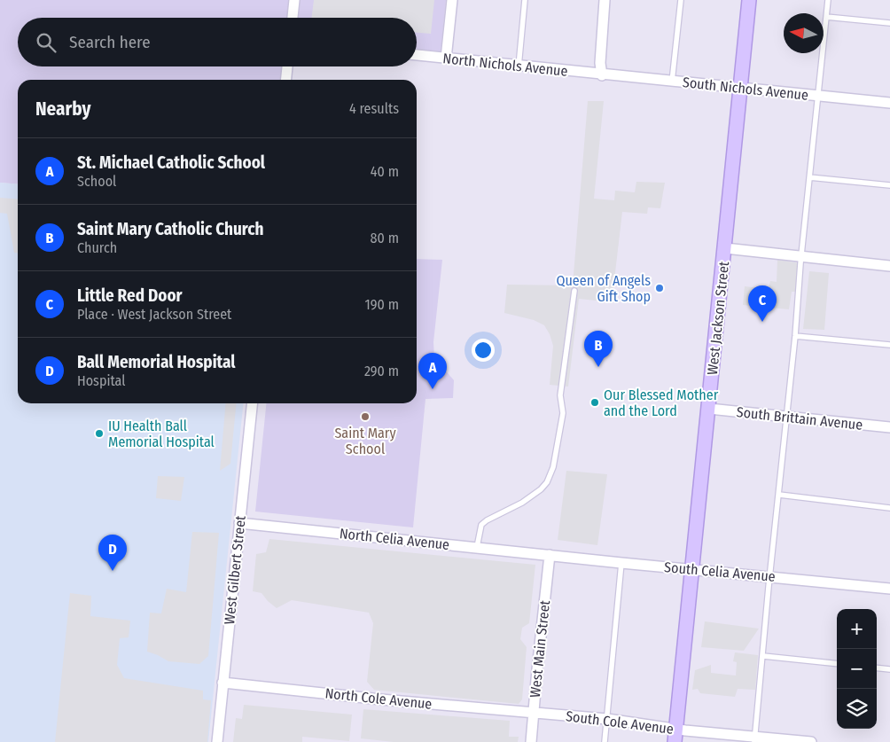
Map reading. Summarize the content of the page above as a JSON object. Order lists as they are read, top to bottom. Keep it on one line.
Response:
{"streets":{"main road":["West Jackson Street"],"street":["North Nichols Avenue","South Nichols Avenue","South Brittain Avenue","North Celia Avenue","West Gilbert Street","South Celia Avenue","West Main Street","North Cole Avenue","South Cole Avenue"]},"crossings":[["North Nichols Avenue","South Nichols Avenue"],["South Nichols Avenue","West Jackson Street"],["West Jackson Street","South Brittain Avenue"],["West Jackson Street","South Celia Avenue"],["West Jackson Street","South Cole Avenue"],["North Celia Avenue","West Gilbert Street"],["North Celia Avenue","South Celia Avenue"],["North Celia Avenue","West Main Street"],["West Gilbert Street","North Cole Avenue"],["South Celia Avenue","West Main Street"],["West Main Street","North Cole Avenue"],["West Main Street","South Cole Avenue"],["North Cole Avenue","South Cole Avenue"]],"places":["Queen of Angels Gift Shop","Our Blessed Mother and the Lord","Saint Mary School","IU Health Ball Memorial Hospital"],"north":"left","page":{"search":"Search here","heading":["Nearby","4 results"],"list":[{"mark":"A","name":"St. Michael Catholic School","note":"School","value":"40 m"},{"mark":"B","name":"Saint Mary Catholic Church","note":"Church","value":"80 m"},{"mark":"C","name":"Little Red Door","note":"Place · West Jackson Street","value":"190 m"},{"mark":"D","name":"Ball Memorial Hospital","note":"Hospital","value":"290 m"}],"pins":["C","B","A","D"],"map_buttons":["+","−"]}}
